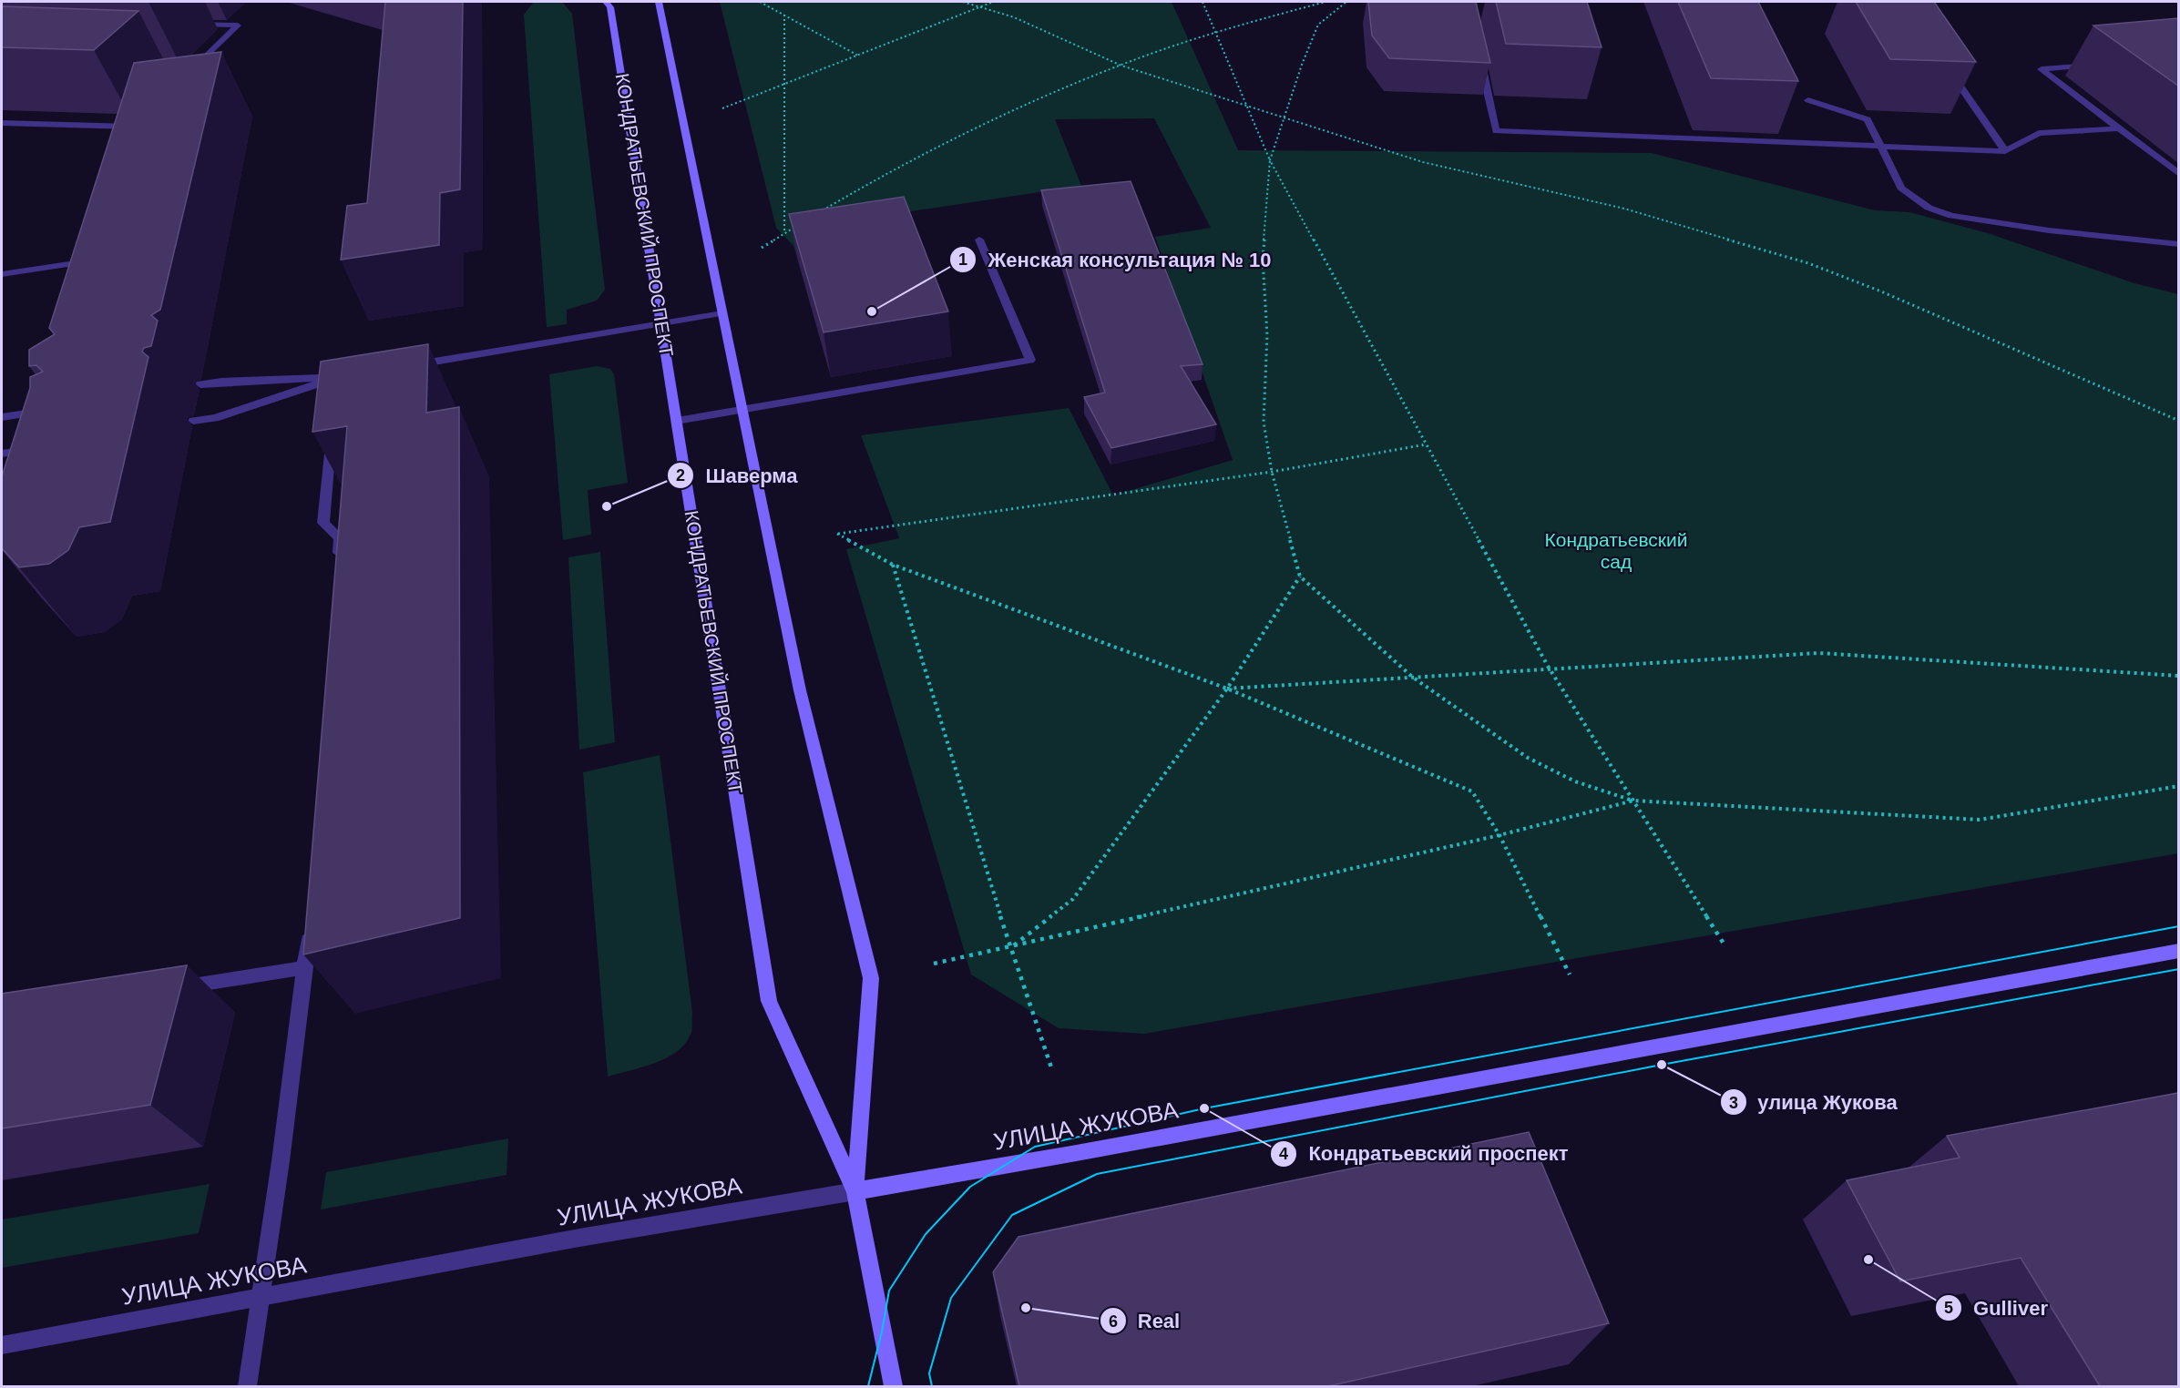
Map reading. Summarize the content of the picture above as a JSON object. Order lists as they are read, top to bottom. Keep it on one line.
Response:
{"streets":{"main road":["КОНДРАТЬЕВСКИЙ ПРОСПЕКТ","УЛИЦА ЖУКОВА"]},"crossings":[["КОНДРАТЬЕВСКИЙ ПРОСПЕКТ","УЛИЦА ЖУКОВА"]],"parks":["Кондратьевский сад"],"places":["Женская консультация № 10","Шаверма","улица Жукова","Кондратьевский проспект","Gulliver","Real"]}
